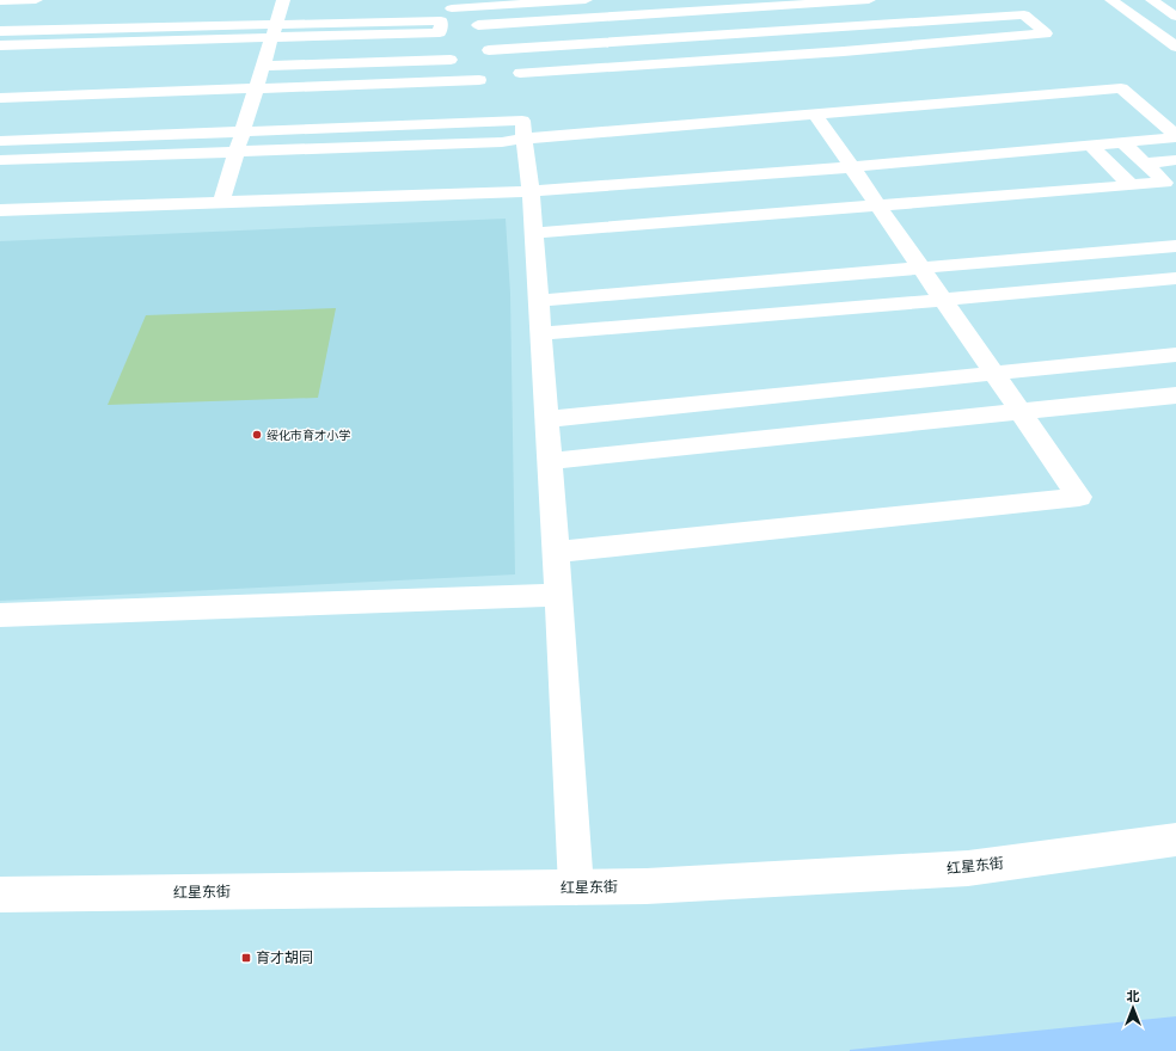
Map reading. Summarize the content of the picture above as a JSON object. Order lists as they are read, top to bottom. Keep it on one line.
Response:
{"streets":{"street":["红星东街"]},"places":{"other":["绥化市育才小学"],"transit":["育才胡同"]},"north":"top"}
